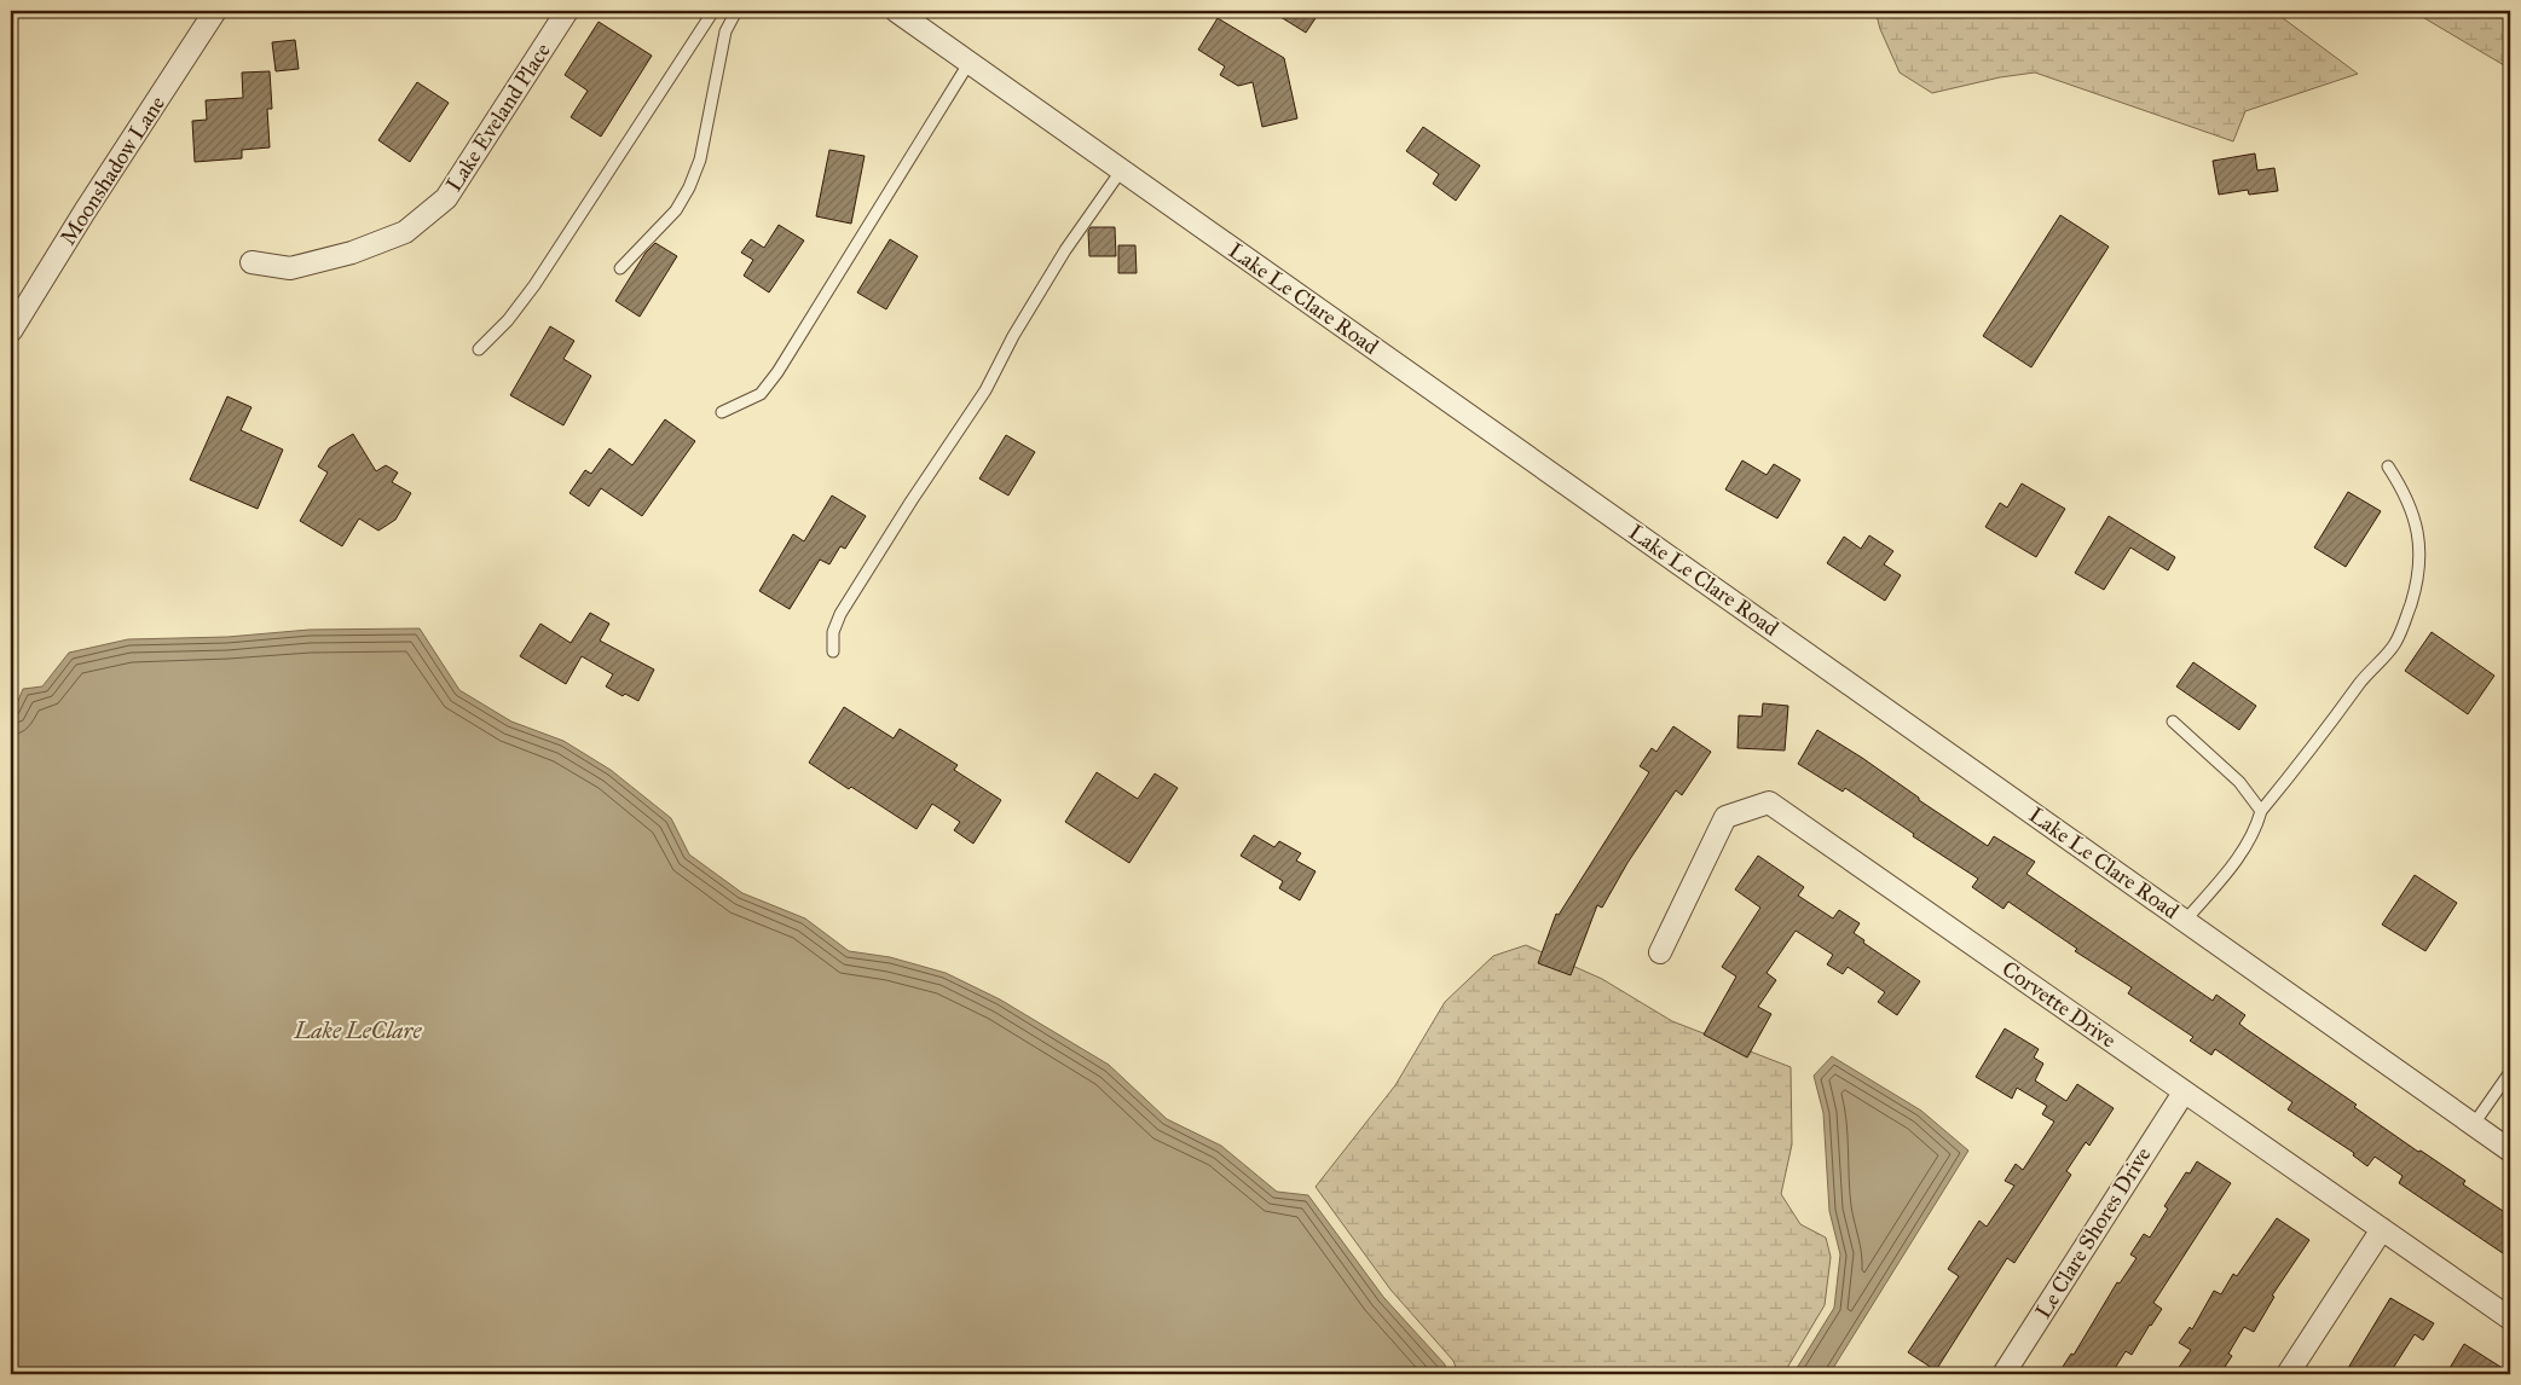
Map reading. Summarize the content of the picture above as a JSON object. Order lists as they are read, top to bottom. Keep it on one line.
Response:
{"streets":{"street":["Lake Eveland Place","Moonshadow Lane","Lake Le Clare Road","Corvette Drive","Le Clare Shores Drive"]},"crossings":[["Corvette Drive","Le Clare Shores Drive"]],"water":["Lake LeClare"]}
